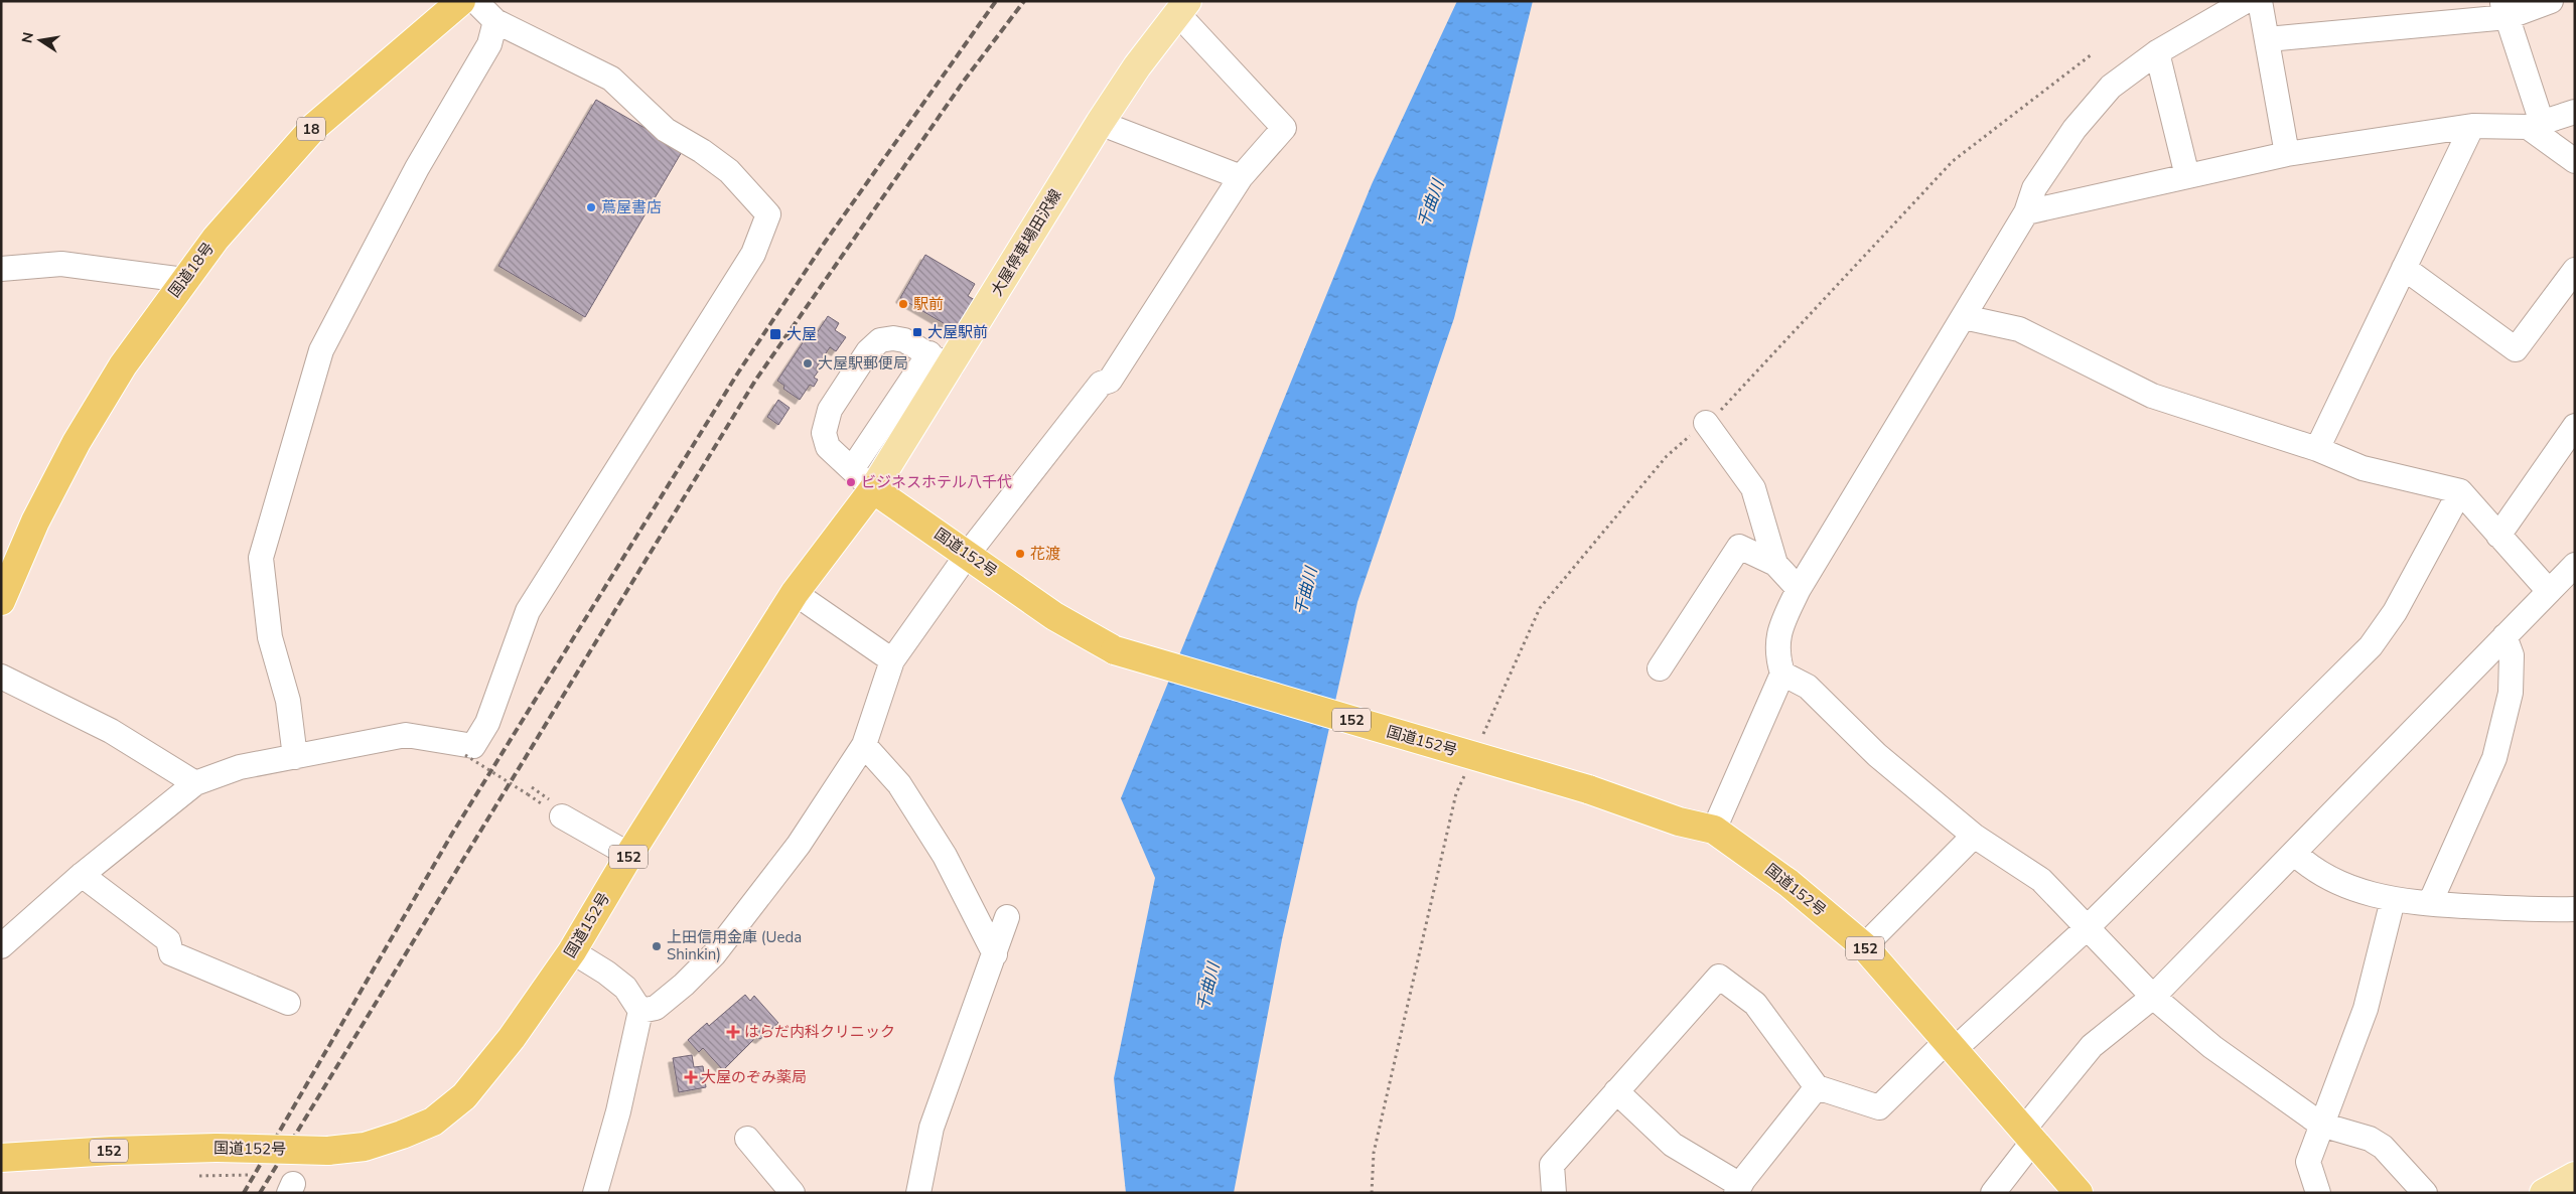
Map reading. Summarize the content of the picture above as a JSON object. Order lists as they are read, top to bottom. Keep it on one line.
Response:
{"streets":{"highway":["18","国道18号","国道152号","152"],"main road":["大屋停車場田沢線"]},"crossings":[["大屋停車場田沢線","国道152号"]],"water":["千曲川"],"places":{"other":["蔦屋書店","駅前","大屋駅郵便局","ビジネスホテル八千代","花渡","上田信用金庫 (Ueda Shinkin)"],"transit":["大屋駅前","大屋"],"health":["はらだ内科クリニック","大屋のぞみ薬局"]},"north":"left"}
